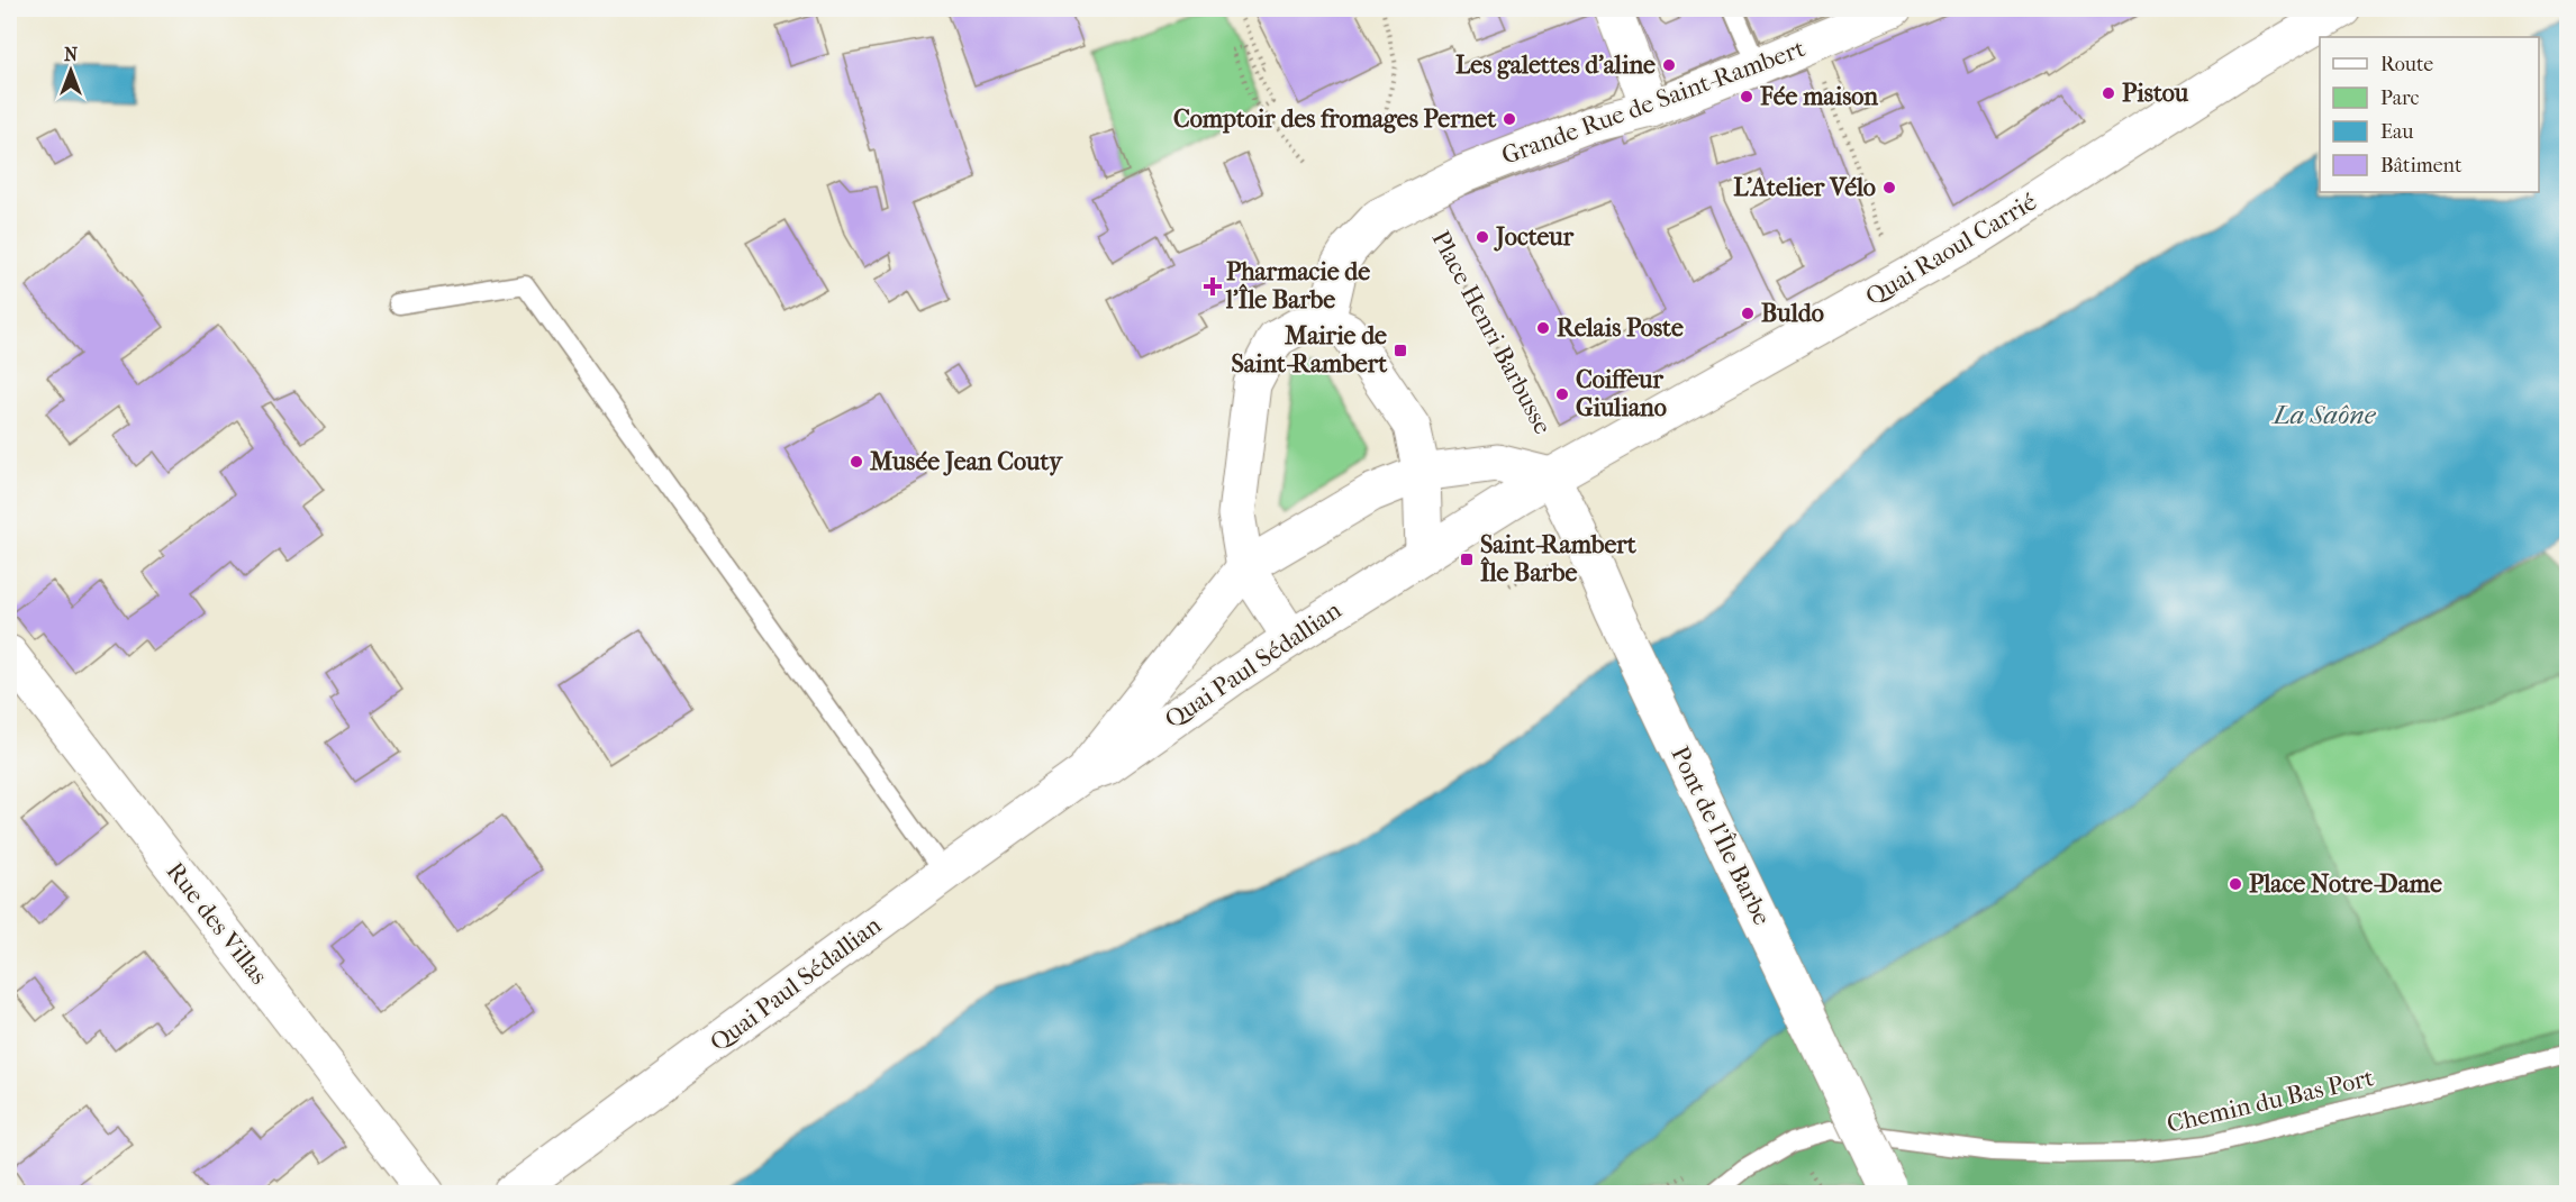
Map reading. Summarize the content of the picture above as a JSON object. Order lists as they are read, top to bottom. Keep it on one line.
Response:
{"streets":{"street":["Grande Rue de Saint-Rambert","Quai Raoul Carrié","Quai Paul Sédallian","Pont de l'Île Barbe","Rue des Villas"],"lane":["Chemin du Bas Port"],"path":["Place Henri Barbusse"]},"crossings":[["Grande Rue de Saint-Rambert","Place Henri Barbusse"],["Quai Raoul Carrié","Place Henri Barbusse"],["Quai Raoul Carrié","Quai Paul Sédallian"],["Quai Raoul Carrié","Pont de l'Île Barbe"],["Place Henri Barbusse","Quai Paul Sédallian"],["Place Henri Barbusse","Pont de l'Île Barbe"],["Quai Paul Sédallian","Pont de l'Île Barbe"]],"water":["La Saône"],"places":{"other":["Les galettes d'aline","Pistou","Fée maison","Comptoir des fromages Pernet","L'Atelier Vélo","Jocteur","Buldo","Relais Poste","Coiffeur Giuliano","Musée Jean Couty","Place Notre-Dame"],"health":["Pharmacie de l'Île Barbe"],"transit":["Mairie de Saint-Rambert","Saint-Rambert Île Barbe"]},"legend":["Route","Parc","Eau","Bâtiment"],"north":"top"}
